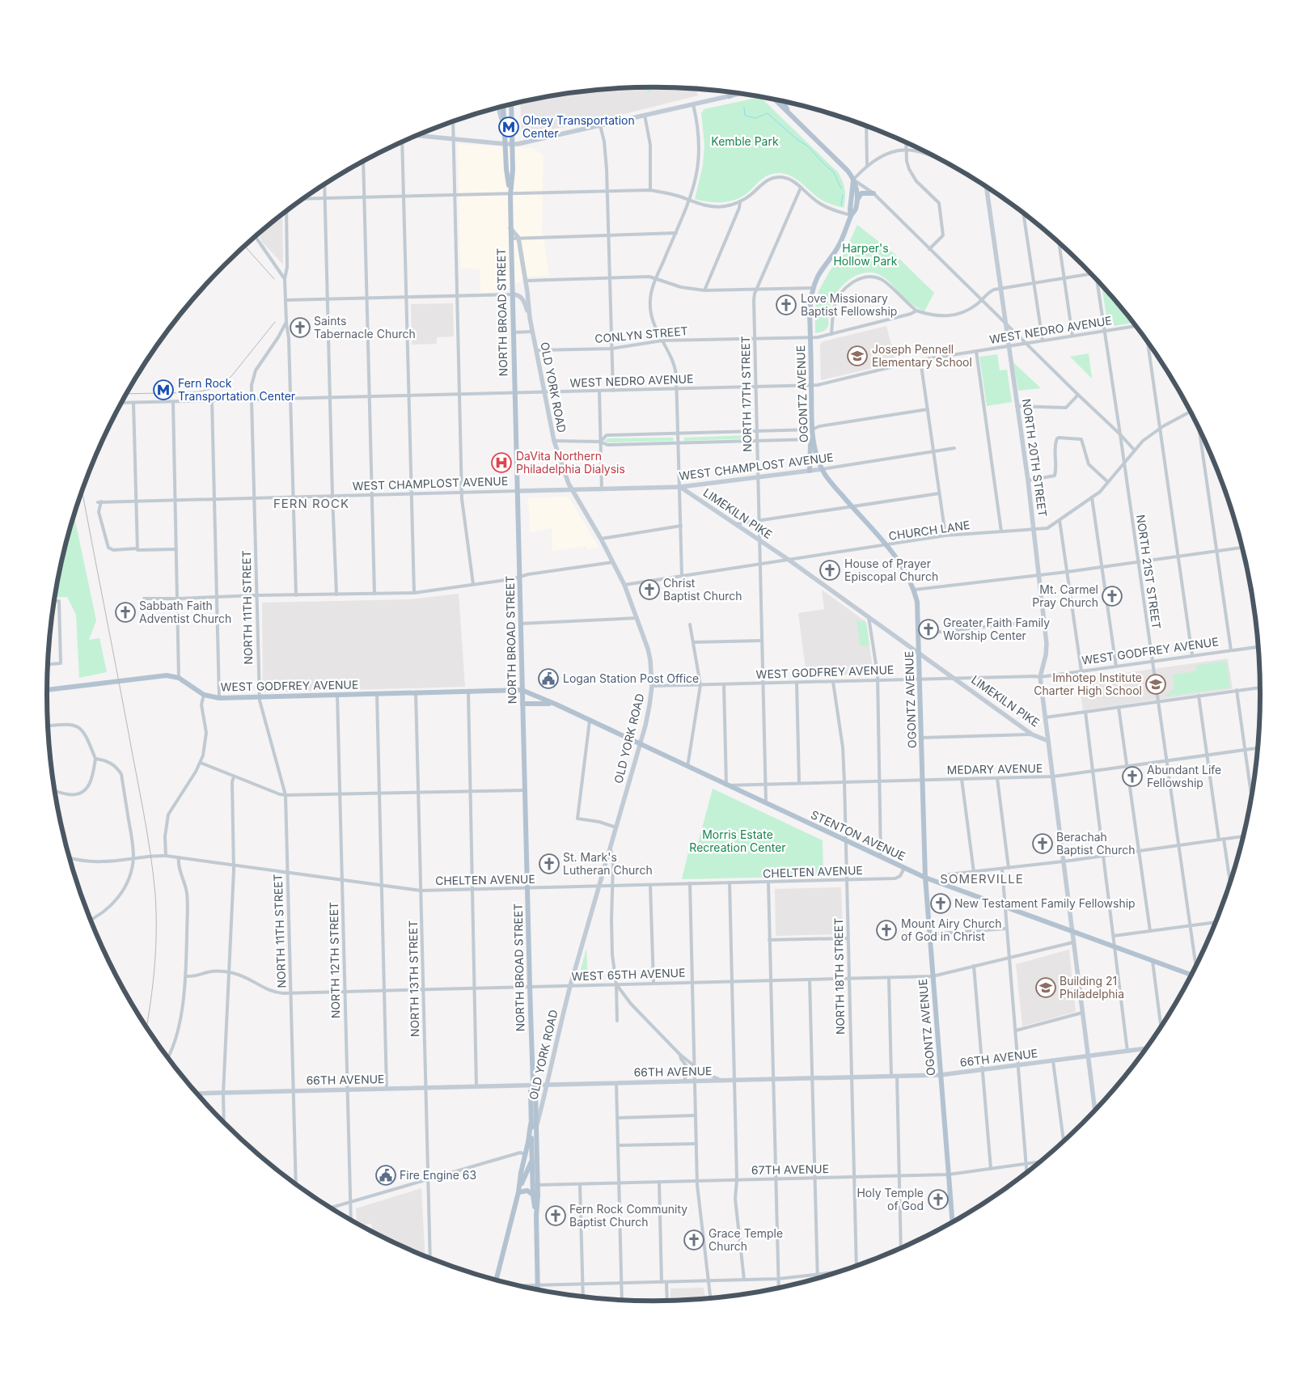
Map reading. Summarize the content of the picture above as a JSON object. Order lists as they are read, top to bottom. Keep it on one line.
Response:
{"streets":{"main road":["NORTH BROAD STREET","OGONTZ AVENUE","WEST GODFREY AVENUE","STENTON AVENUE"],"street":["WEST NEDRO AVENUE","CONLYN STREET","OLD YORK ROAD","NORTH 17TH STREET","NORTH 20TH STREET","WEST CHAMPLOST AVENUE","LIMEKILN PIKE","CHURCH LANE","NORTH 21ST STREET","NORTH 11TH STREET","MEDARY AVENUE","CHELTEN AVENUE","NORTH 12TH STREET","WEST 65TH AVENUE","NORTH 18TH STREET","NORTH 13TH STREET","66TH AVENUE","67TH AVENUE"]},"crossings":[["NORTH BROAD STREET","WEST NEDRO AVENUE"],["NORTH BROAD STREET","OLD YORK ROAD"],["NORTH BROAD STREET","WEST CHAMPLOST AVENUE"],["NORTH BROAD STREET","WEST GODFREY AVENUE"],["NORTH BROAD STREET","STENTON AVENUE"],["NORTH BROAD STREET","CHELTEN AVENUE"],["NORTH BROAD STREET","WEST 65TH AVENUE"],["NORTH BROAD STREET","66TH AVENUE"],["NORTH BROAD STREET","67TH AVENUE"],["WEST NEDRO AVENUE","OLD YORK ROAD"],["WEST NEDRO AVENUE","NORTH 17TH STREET"],["WEST NEDRO AVENUE","OGONTZ AVENUE"],["WEST NEDRO AVENUE","NORTH 20TH STREET"],["WEST NEDRO AVENUE","NORTH 21ST STREET"],["WEST NEDRO AVENUE","NORTH 11TH STREET"],["CONLYN STREET","OLD YORK ROAD"],["CONLYN STREET","NORTH 17TH STREET"],["CONLYN STREET","OGONTZ AVENUE"],["OLD YORK ROAD","WEST CHAMPLOST AVENUE"],["OLD YORK ROAD","CHURCH LANE"],["OLD YORK ROAD","WEST GODFREY AVENUE"],["OLD YORK ROAD","STENTON AVENUE"],["OLD YORK ROAD","CHELTEN AVENUE"],["OLD YORK ROAD","WEST 65TH AVENUE"],["OLD YORK ROAD","66TH AVENUE"],["NORTH 17TH STREET","WEST CHAMPLOST AVENUE"],["NORTH 17TH STREET","LIMEKILN PIKE"],["NORTH 17TH STREET","CHURCH LANE"],["NORTH 17TH STREET","WEST GODFREY AVENUE"],["NORTH 17TH STREET","MEDARY AVENUE"],["NORTH 17TH STREET","STENTON AVENUE"],["OGONTZ AVENUE","WEST CHAMPLOST AVENUE"],["OGONTZ AVENUE","LIMEKILN PIKE"],["OGONTZ AVENUE","CHURCH LANE"],["OGONTZ AVENUE","WEST GODFREY AVENUE"],["OGONTZ AVENUE","MEDARY AVENUE"],["OGONTZ AVENUE","STENTON AVENUE"],["OGONTZ AVENUE","WEST 65TH AVENUE"],["OGONTZ AVENUE","66TH AVENUE"],["OGONTZ AVENUE","67TH AVENUE"],["NORTH 20TH STREET","LIMEKILN PIKE"],["NORTH 20TH STREET","CHURCH LANE"],["NORTH 20TH STREET","WEST GODFREY AVENUE"],["WEST CHAMPLOST AVENUE","LIMEKILN PIKE"],["WEST CHAMPLOST AVENUE","NORTH 11TH STREET"],["LIMEKILN PIKE","CHURCH LANE"],["LIMEKILN PIKE","WEST GODFREY AVENUE"],["CHURCH LANE","NORTH 21ST STREET"],["NORTH 21ST STREET","WEST GODFREY AVENUE"],["NORTH 21ST STREET","MEDARY AVENUE"],["NORTH 11TH STREET","WEST GODFREY AVENUE"],["NORTH 11TH STREET","CHELTEN AVENUE"],["NORTH 11TH STREET","WEST 65TH AVENUE"],["NORTH 11TH STREET","66TH AVENUE"],["WEST GODFREY AVENUE","STENTON AVENUE"],["WEST GODFREY AVENUE","NORTH 12TH STREET"],["WEST GODFREY AVENUE","NORTH 18TH STREET"],["WEST GODFREY AVENUE","NORTH 13TH STREET"],["MEDARY AVENUE","STENTON AVENUE"],["MEDARY AVENUE","NORTH 18TH STREET"],["STENTON AVENUE","CHELTEN AVENUE"],["STENTON AVENUE","NORTH 18TH STREET"],["CHELTEN AVENUE","NORTH 12TH STREET"],["CHELTEN AVENUE","NORTH 18TH STREET"],["CHELTEN AVENUE","NORTH 13TH STREET"],["NORTH 12TH STREET","WEST 65TH AVENUE"],["NORTH 12TH STREET","66TH AVENUE"],["WEST 65TH AVENUE","NORTH 18TH STREET"],["WEST 65TH AVENUE","NORTH 13TH STREET"],["NORTH 18TH STREET","66TH AVENUE"],["NORTH 18TH STREET","67TH AVENUE"],["NORTH 13TH STREET","66TH AVENUE"]],"districts":["FERN ROCK","SOMERVILLE"],"parks":["Kemble Park","Harper's Hollow Park","Morris Estate Recreation Center"],"places":{"metro station":["Olney Transportation Center","Fern Rock Transportation Center"],"church":["Love Missionary Baptist Fellowship","Saints Tabernacle Church","House of Prayer Episcopal Church","Christ Baptist Church","Mt. Carmel Pray Church","Sabbath Faith Adventist Church","Greater Faith Family Worship Center","Abundant Life Fellowship","Berachah Baptist Church","St. Mark's Lutheran Church","New Testament Family Fellowship","Mount Airy Church of God in Christ","Holy Temple of God","Fern Rock Community Baptist Church","Grace Temple Church"],"school or university":["Joseph Pennell Elementary School","Imhotep Institute Charter High School","Building 21 Philadelphia"],"hospital":["DaVita Northern Philadelphia Dialysis"],"public building":["Logan Station Post Office","Fire Engine 63"]}}
